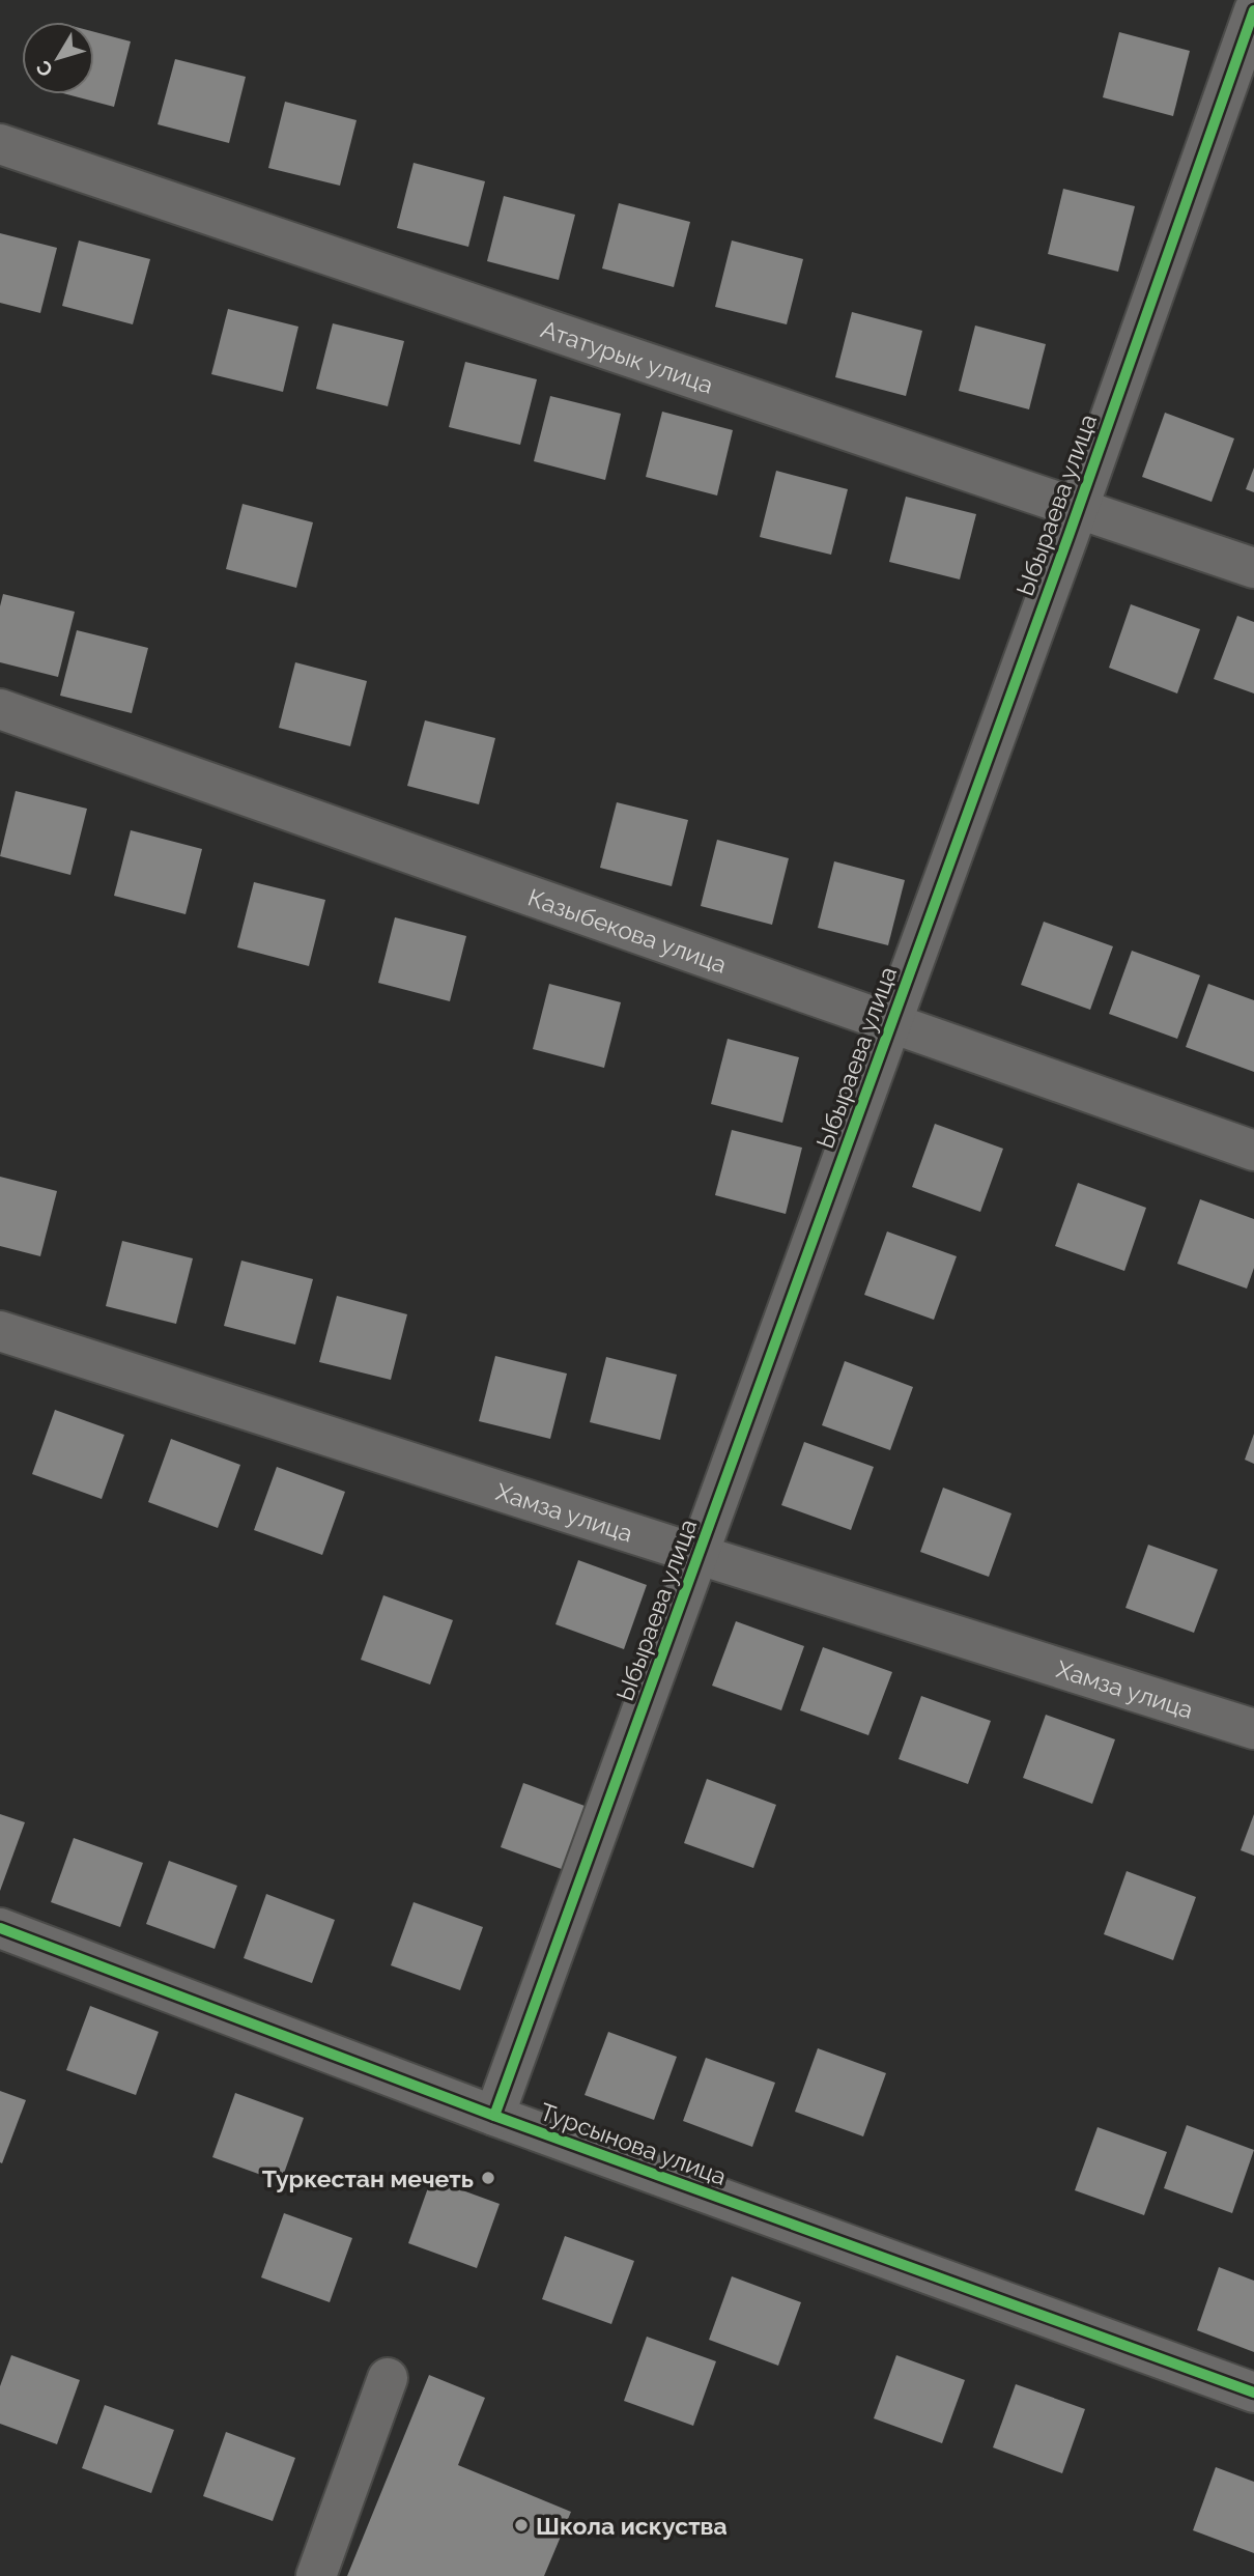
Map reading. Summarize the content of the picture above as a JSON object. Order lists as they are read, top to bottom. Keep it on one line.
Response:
{"streets":{"street":["Ататурык улица","Ыбыраева улица","Казыбекова улица","Хамза улица","Турсынова улица"]},"crossings":[["Ататурык улица","Ыбыраева улица"],["Ыбыраева улица","Казыбекова улица"],["Ыбыраева улица","Хамза улица"],["Ыбыраева улица","Турсынова улица"]],"places":["Туркестан мечеть","Школа искуства"],"north":"bottom left"}
